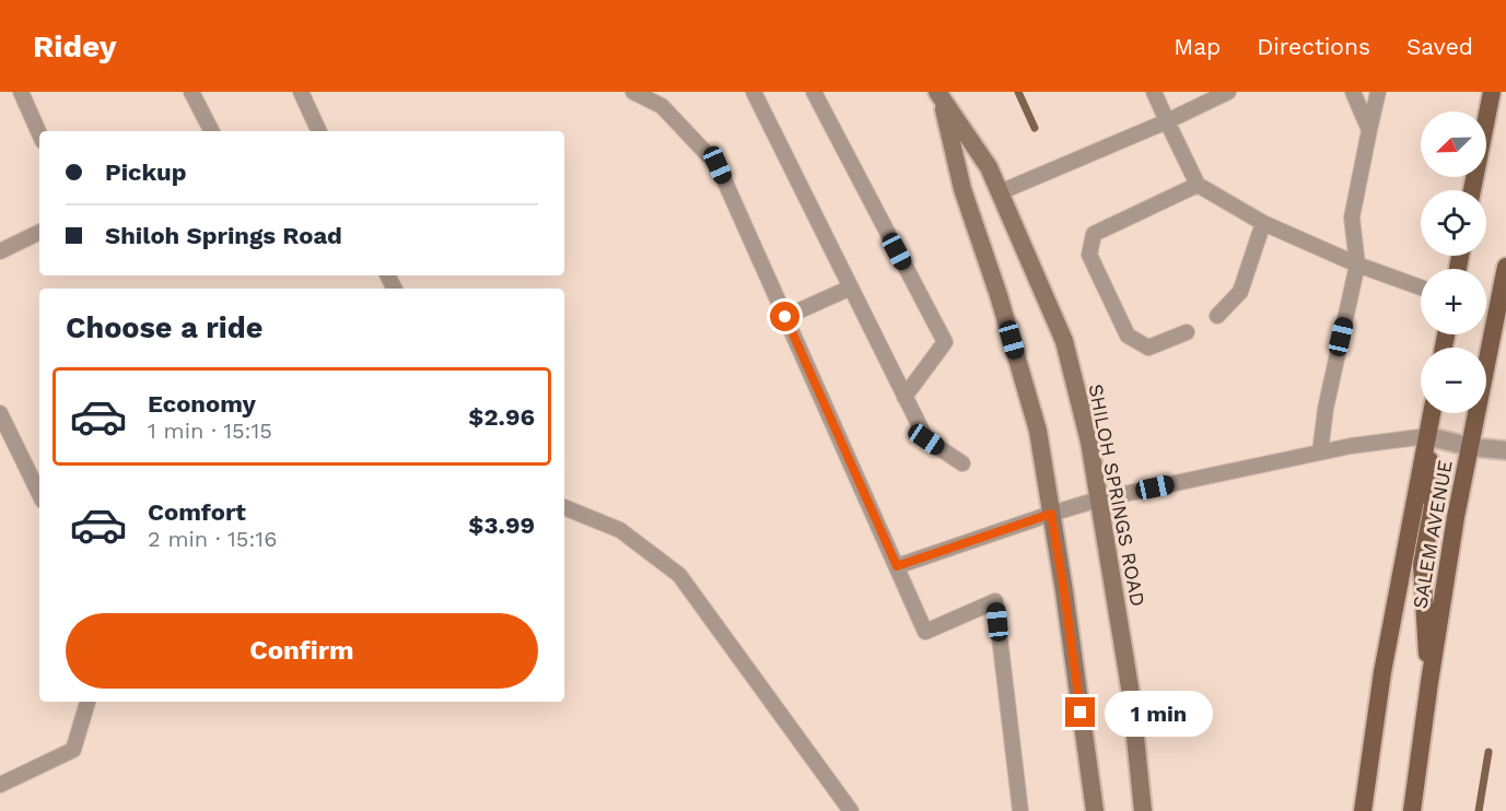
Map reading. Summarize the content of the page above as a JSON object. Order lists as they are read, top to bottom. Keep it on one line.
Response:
{"streets":{"main road":["SHILOH SPRINGS ROAD","SALEM AVENUE"]},"north":"bottom left","page":{"header":"Ridey","nav":["Map","Directions","Saved"],"map_buttons":["+","−"],"banner":["Pickup","Shiloh Springs Road"],"heading":"Choose a ride","list":[{"name":"Economy","note":"1 min · 15:15","value":"$2.96"},{"name":"Comfort","note":"2 min · 15:16","value":"$3.99"}],"buttons":"Confirm","bubble":"1 min"}}
